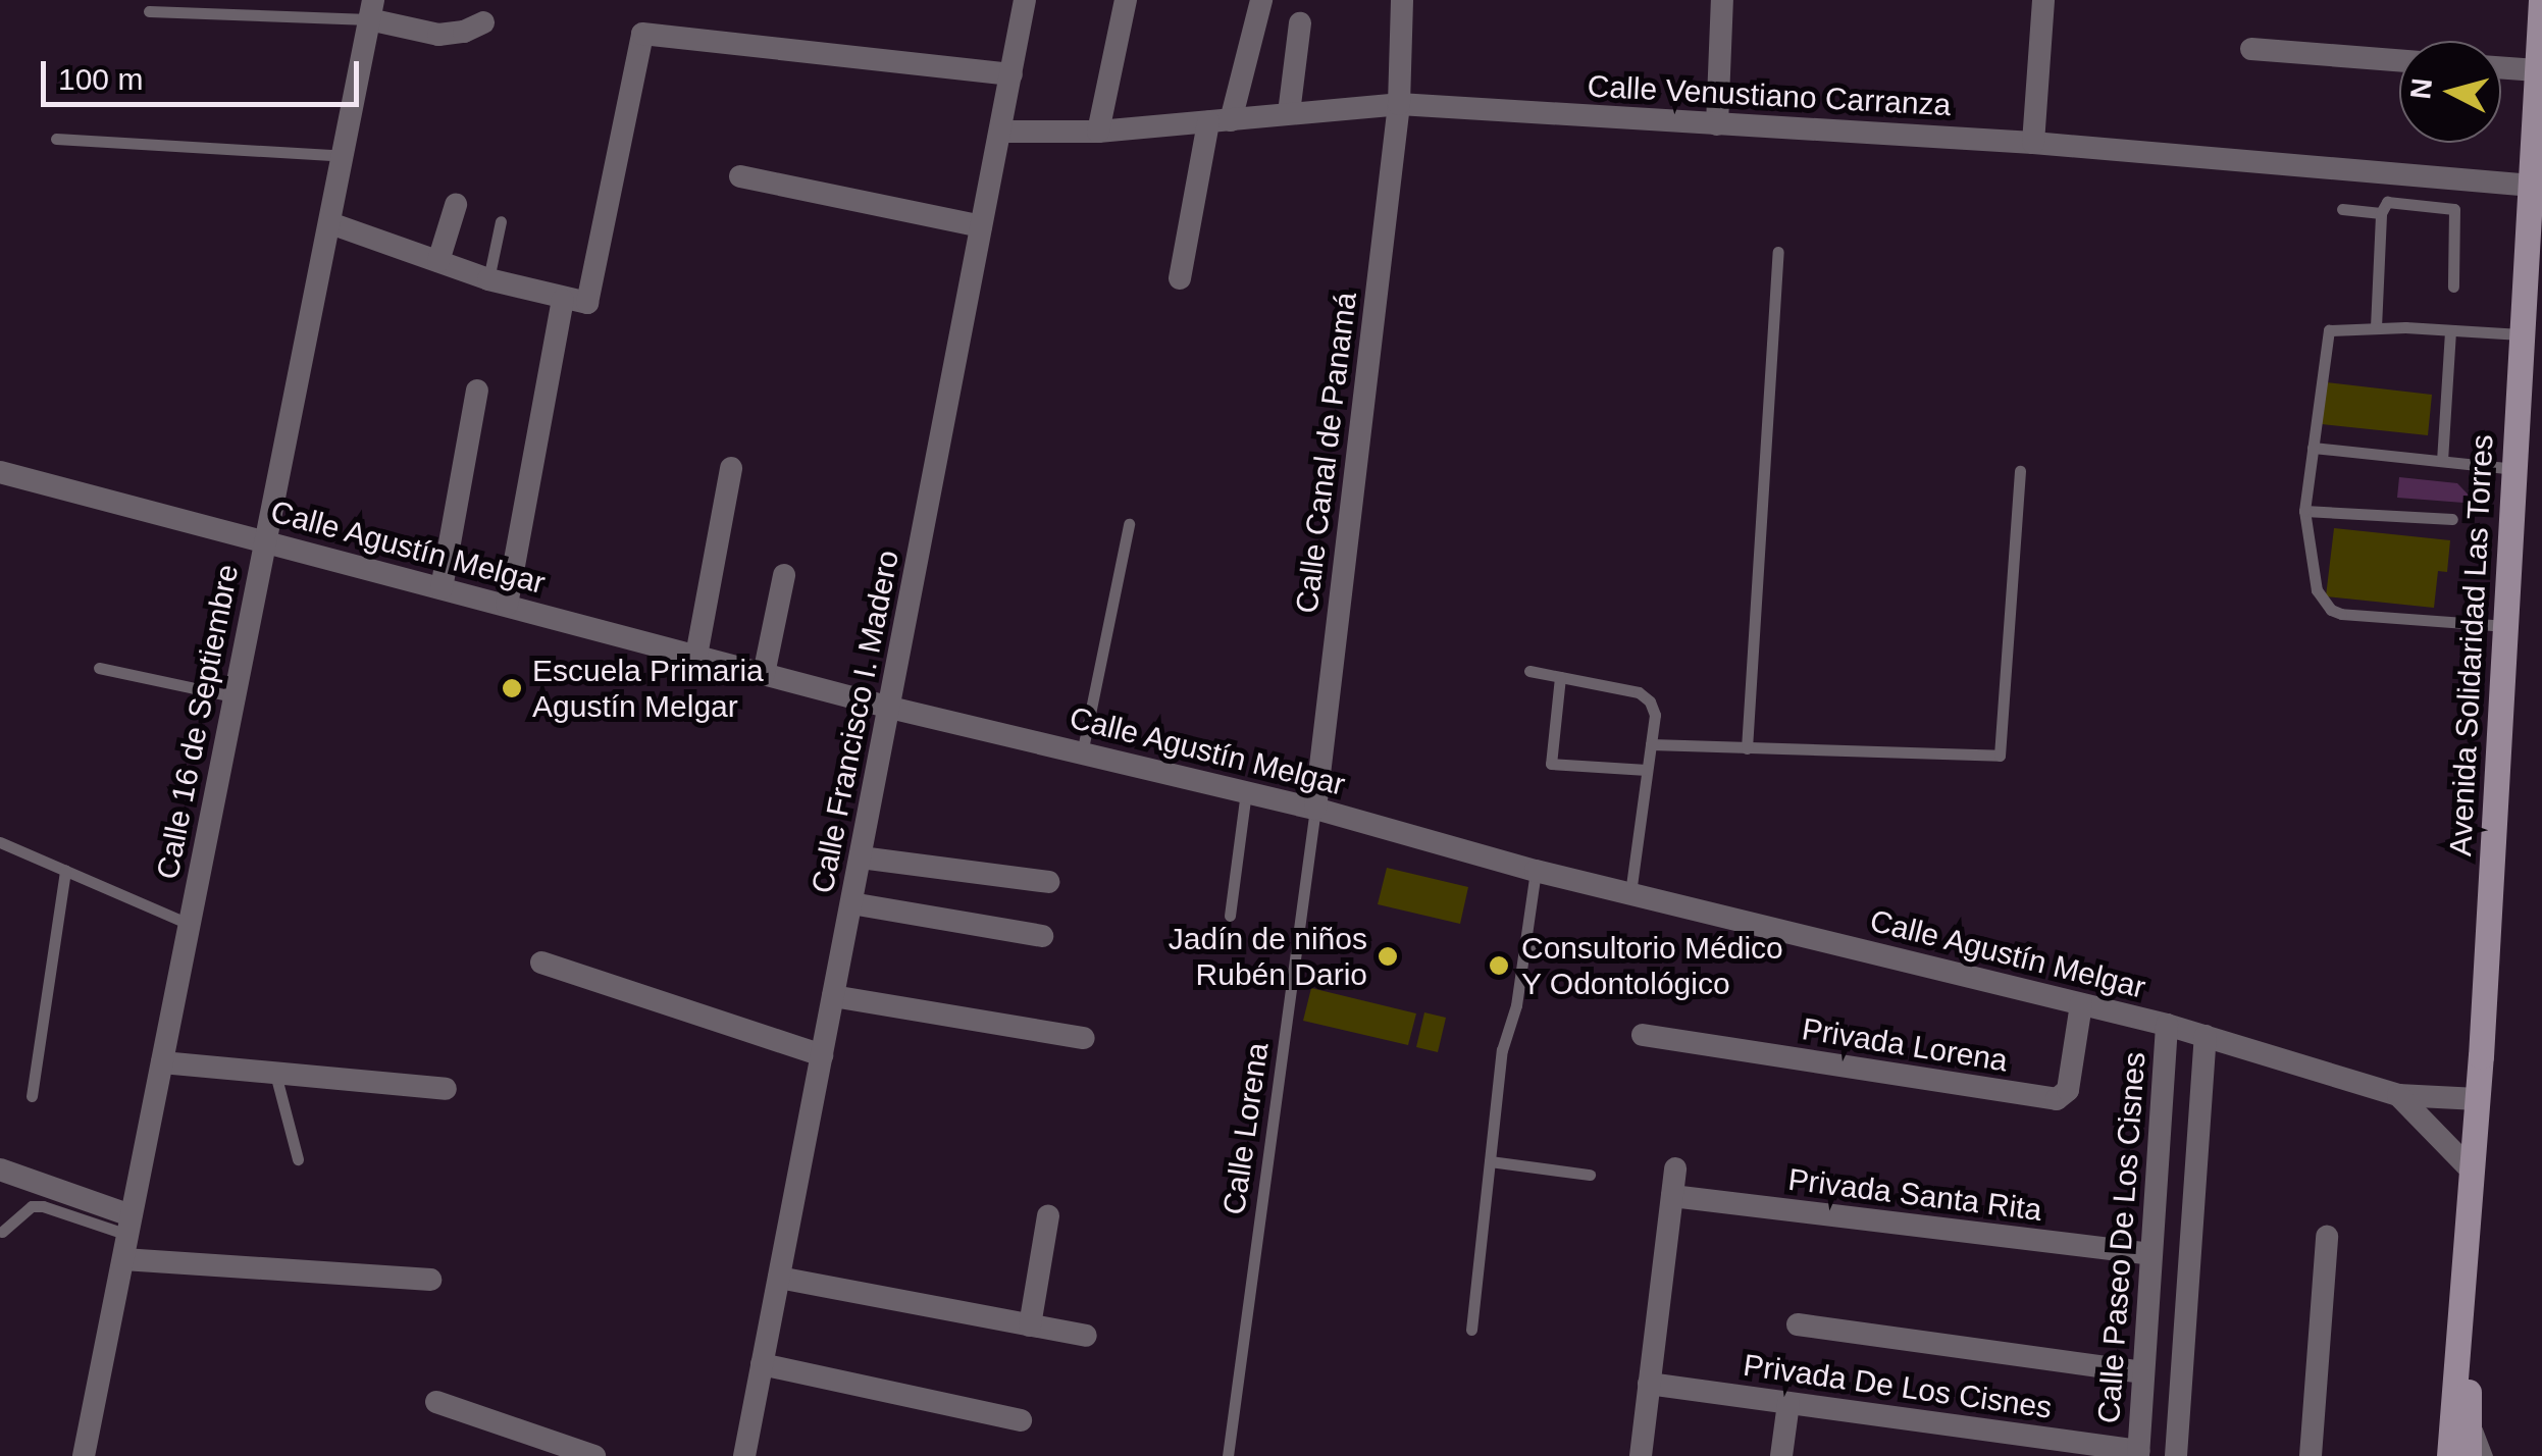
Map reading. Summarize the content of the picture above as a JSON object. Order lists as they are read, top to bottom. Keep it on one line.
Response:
{"streets":{"main road":["Avenida Solidaridad Las Torres"],"street":["Calle Venustiano Carranza","Calle Canal de Panamá","Calle Agustín Melgar","Calle 16 de Septiembre","Calle Francisco I. Madero","Privada Lorena","Privada Santa Rita","Calle Paseo De Los Cisnes","Privada De Los Cisnes"],"lane":["Calle Lorena"]},"crossings":[["Calle Venustiano Carranza","Calle Canal de Panamá"],["Calle Venustiano Carranza","Avenida Solidaridad Las Torres"],["Calle Venustiano Carranza","Calle Francisco I. Madero"],["Calle Canal de Panamá","Calle Agustín Melgar"],["Calle Canal de Panamá","Calle Lorena"],["Calle Agustín Melgar","Avenida Solidaridad Las Torres"],["Calle Agustín Melgar","Calle 16 de Septiembre"],["Calle Agustín Melgar","Calle Francisco I. Madero"],["Calle Agustín Melgar","Privada Lorena"],["Calle Agustín Melgar","Calle Lorena"],["Calle Agustín Melgar","Calle Paseo De Los Cisnes"],["Privada Santa Rita","Calle Paseo De Los Cisnes"],["Calle Paseo De Los Cisnes","Privada De Los Cisnes"]],"places":["Escuela Primaria Agustín Melgar","Jadín de niños Rubén Dario","Consultorio Médico Y Odontológico"],"scale_bar":"100 m","north":"left"}
